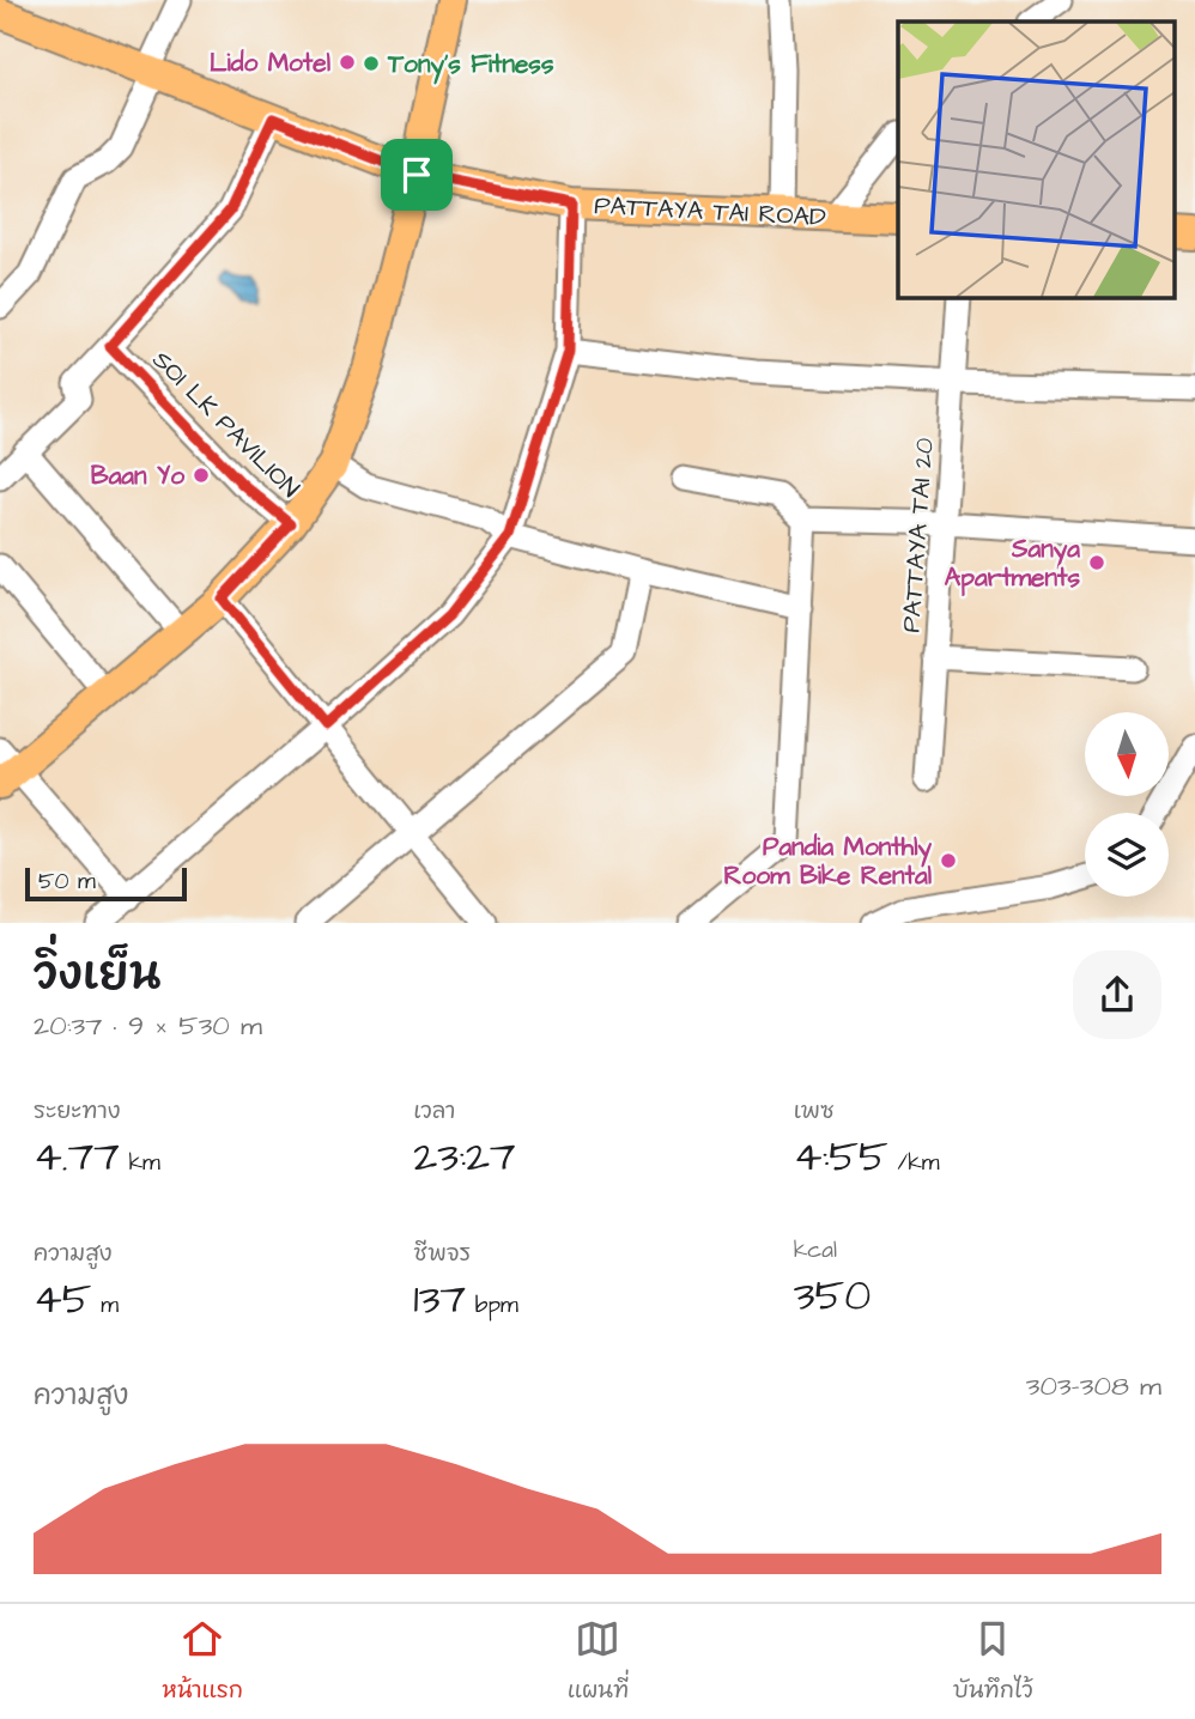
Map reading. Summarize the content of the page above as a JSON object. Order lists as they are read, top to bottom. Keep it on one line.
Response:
{"streets":{"main road":["PATTAYA TAI ROAD"],"street":["SOI LK PAVILION","PATTAYA TAI 20"]},"places":["Lido Motel","Tony's Fitness","Baan Yo","Sanya Apartments","Pandia Monthly Room Bike Rental"],"scale_bar":"50 m","north":"bottom","page":{"scale":"50 m","heading":["วิ่งเย็น","20:37 · 9 × 530 m"],"stats":[["ระยะทาง","4.77 km"],["เวลา","23:27"],["เพซ","4:55 /km"],["ความสูง","45 m"],["ชีพจร","137 bpm"],["kcal","350"]],"chart":["ความสูง","303–308 m"],"tabs":["หน้าแรก","แผนที่","บันทึกไว้"]}}
